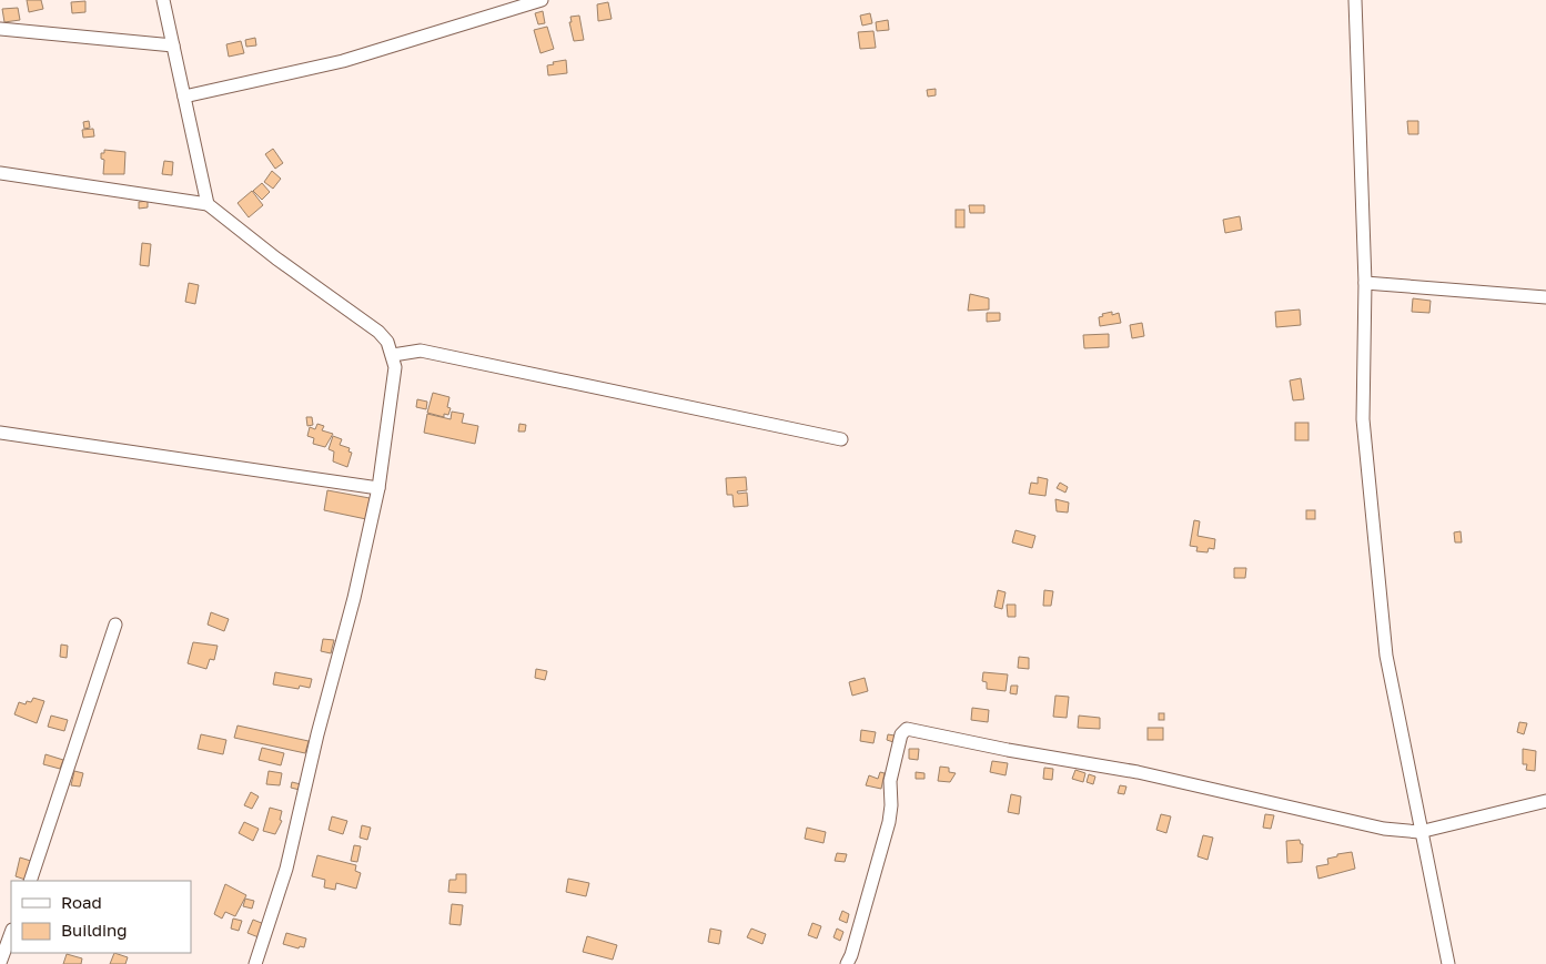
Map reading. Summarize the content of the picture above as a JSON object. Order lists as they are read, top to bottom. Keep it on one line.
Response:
{"legend":["Road","Building"]}
